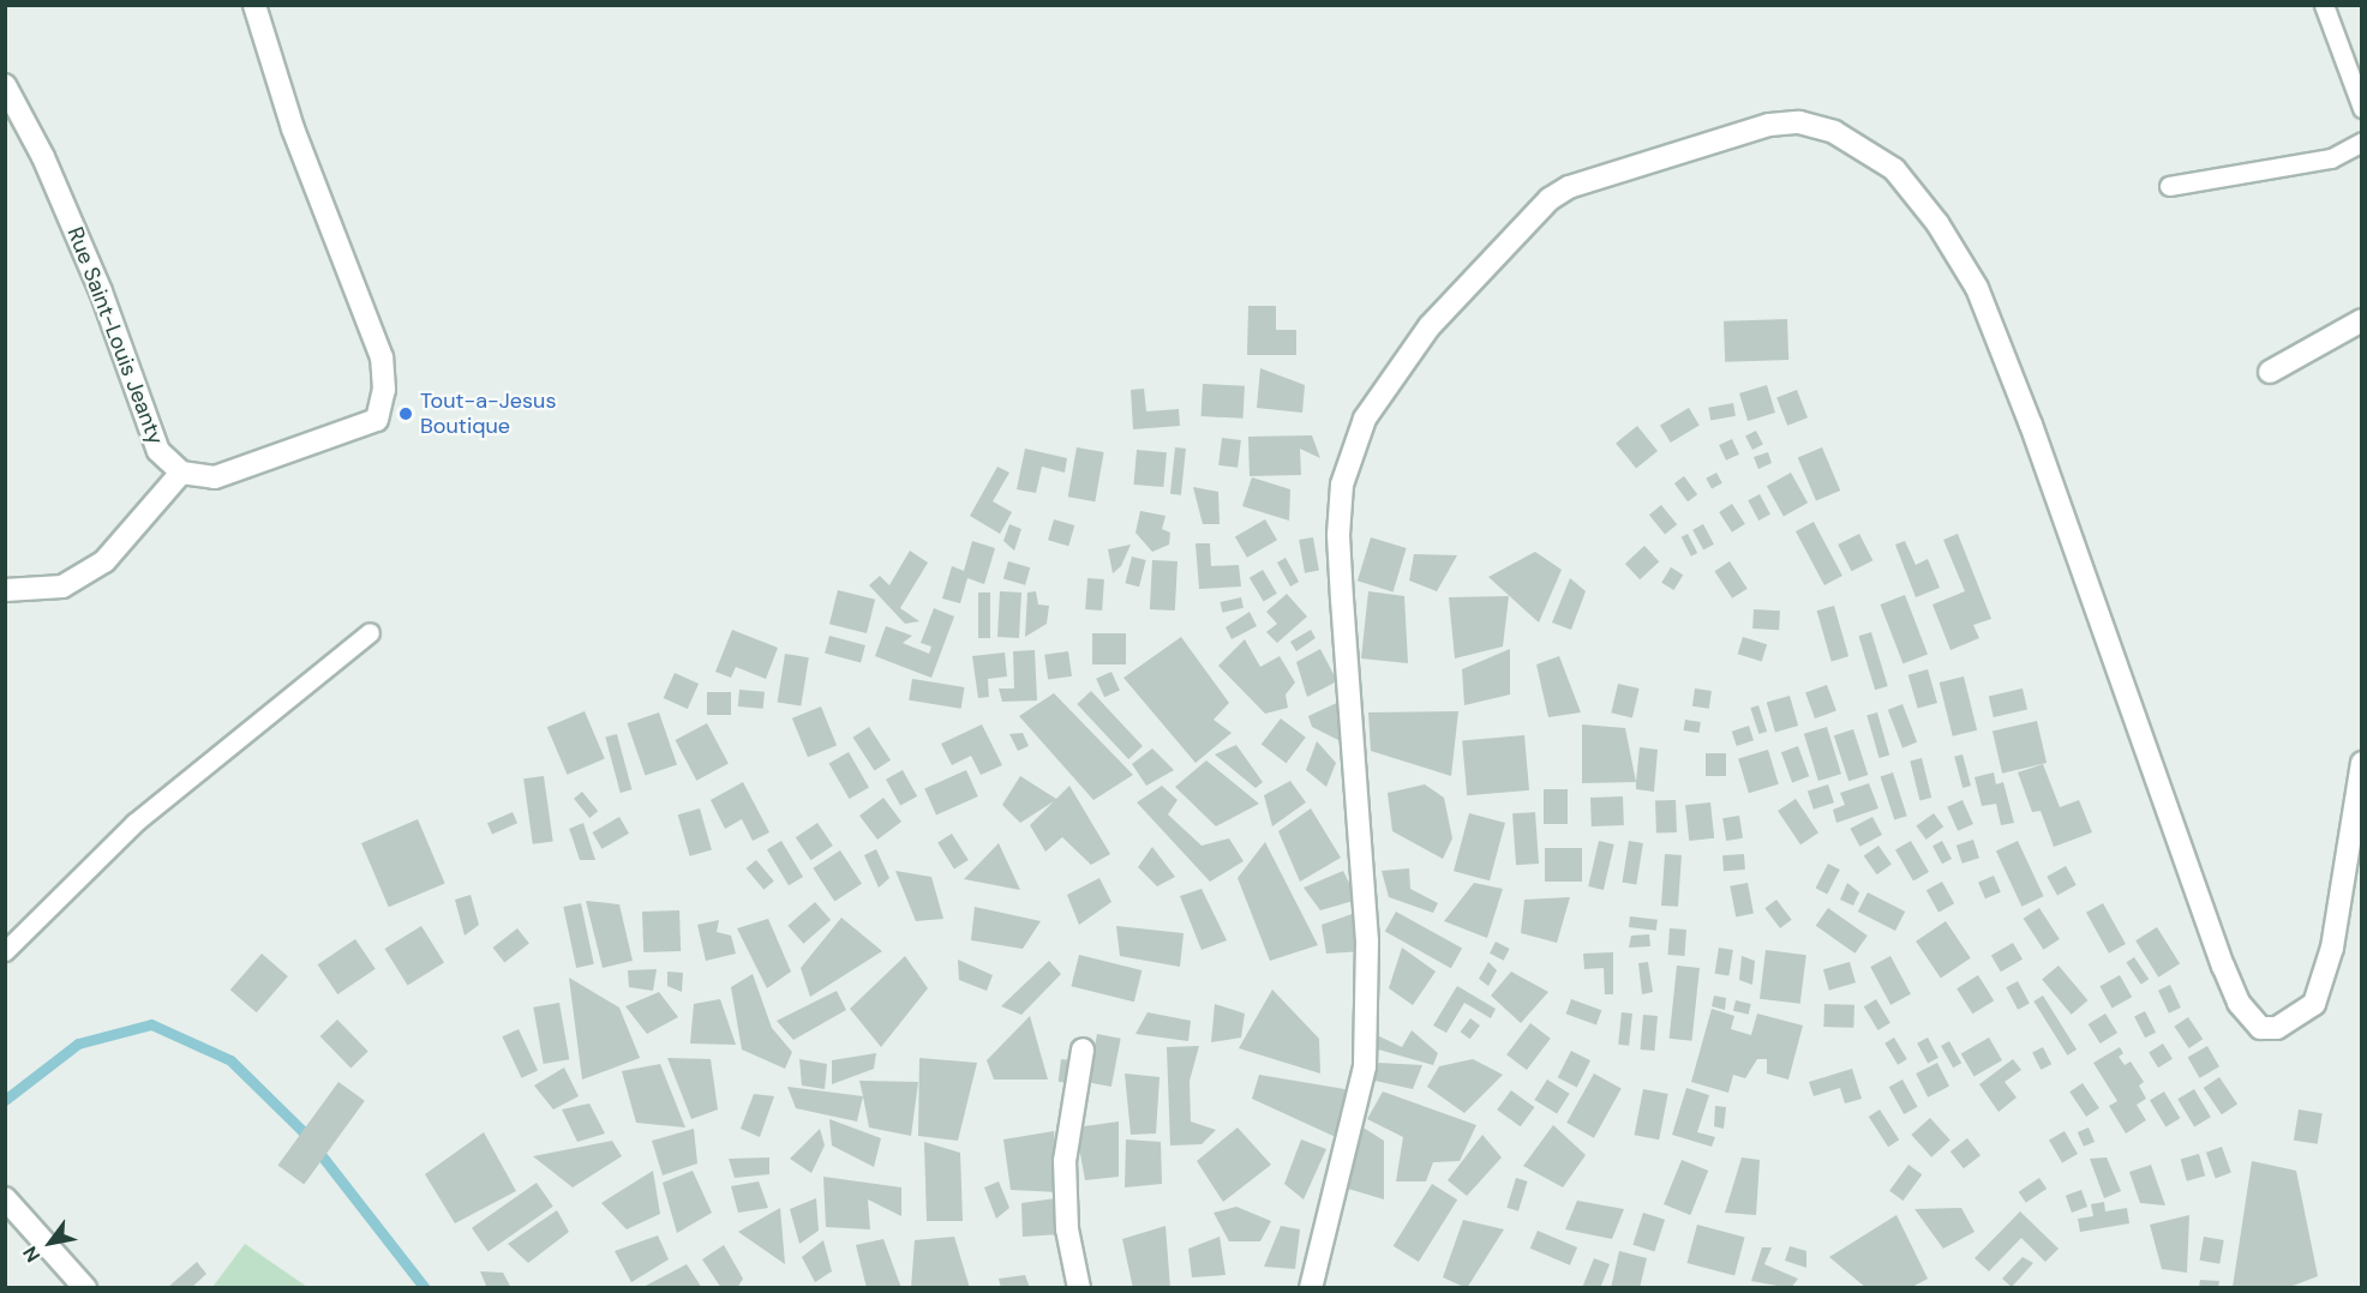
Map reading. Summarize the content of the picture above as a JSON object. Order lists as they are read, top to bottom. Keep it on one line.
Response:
{"streets":{"street":["Rue Saint-Louis Jeanty"]},"places":["Tout-a-Jesus Boutique"],"north":"bottom left"}
